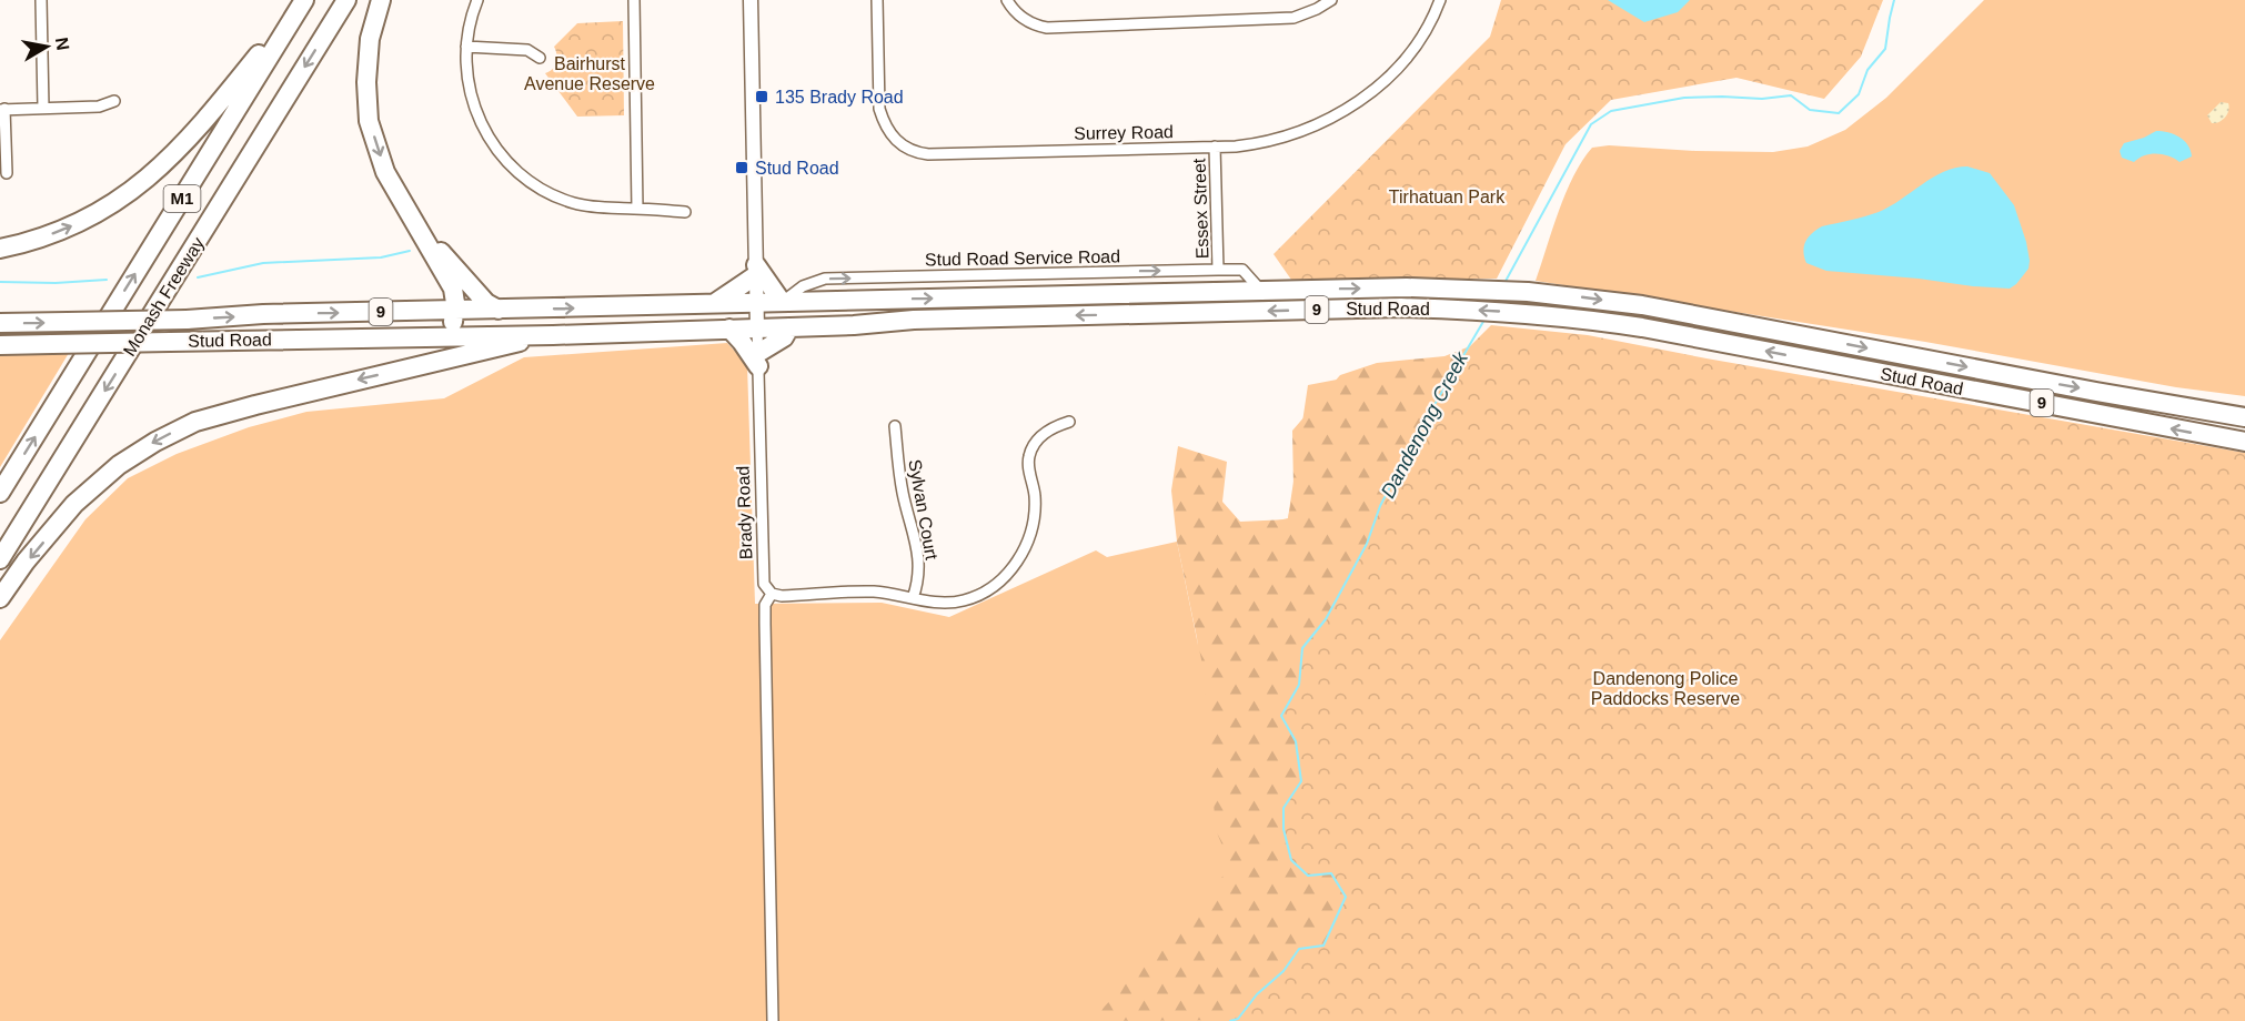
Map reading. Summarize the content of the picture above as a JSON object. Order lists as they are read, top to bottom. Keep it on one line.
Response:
{"streets":{"highway":["M1","Monash Freeway","Stud Road","9"],"main road":["Brady Road"],"street":["Surrey Road","Essex Street","Stud Road Service Road","Sylvan Court"]},"crossings":[["Surrey Road","Essex Street"],["Essex Street","Stud Road Service Road"],["Stud Road Service Road","Stud Road"],["Stud Road","Brady Road"]],"one_way":["Stud Road Service Road"],"water":["Dandenong Creek"],"parks":["Bairhurst Avenue Reserve","Tirhatuan Park","Dandenong Police Paddocks Reserve"],"places":{"transit":["135 Brady Road","Stud Road"]},"north":"right"}
